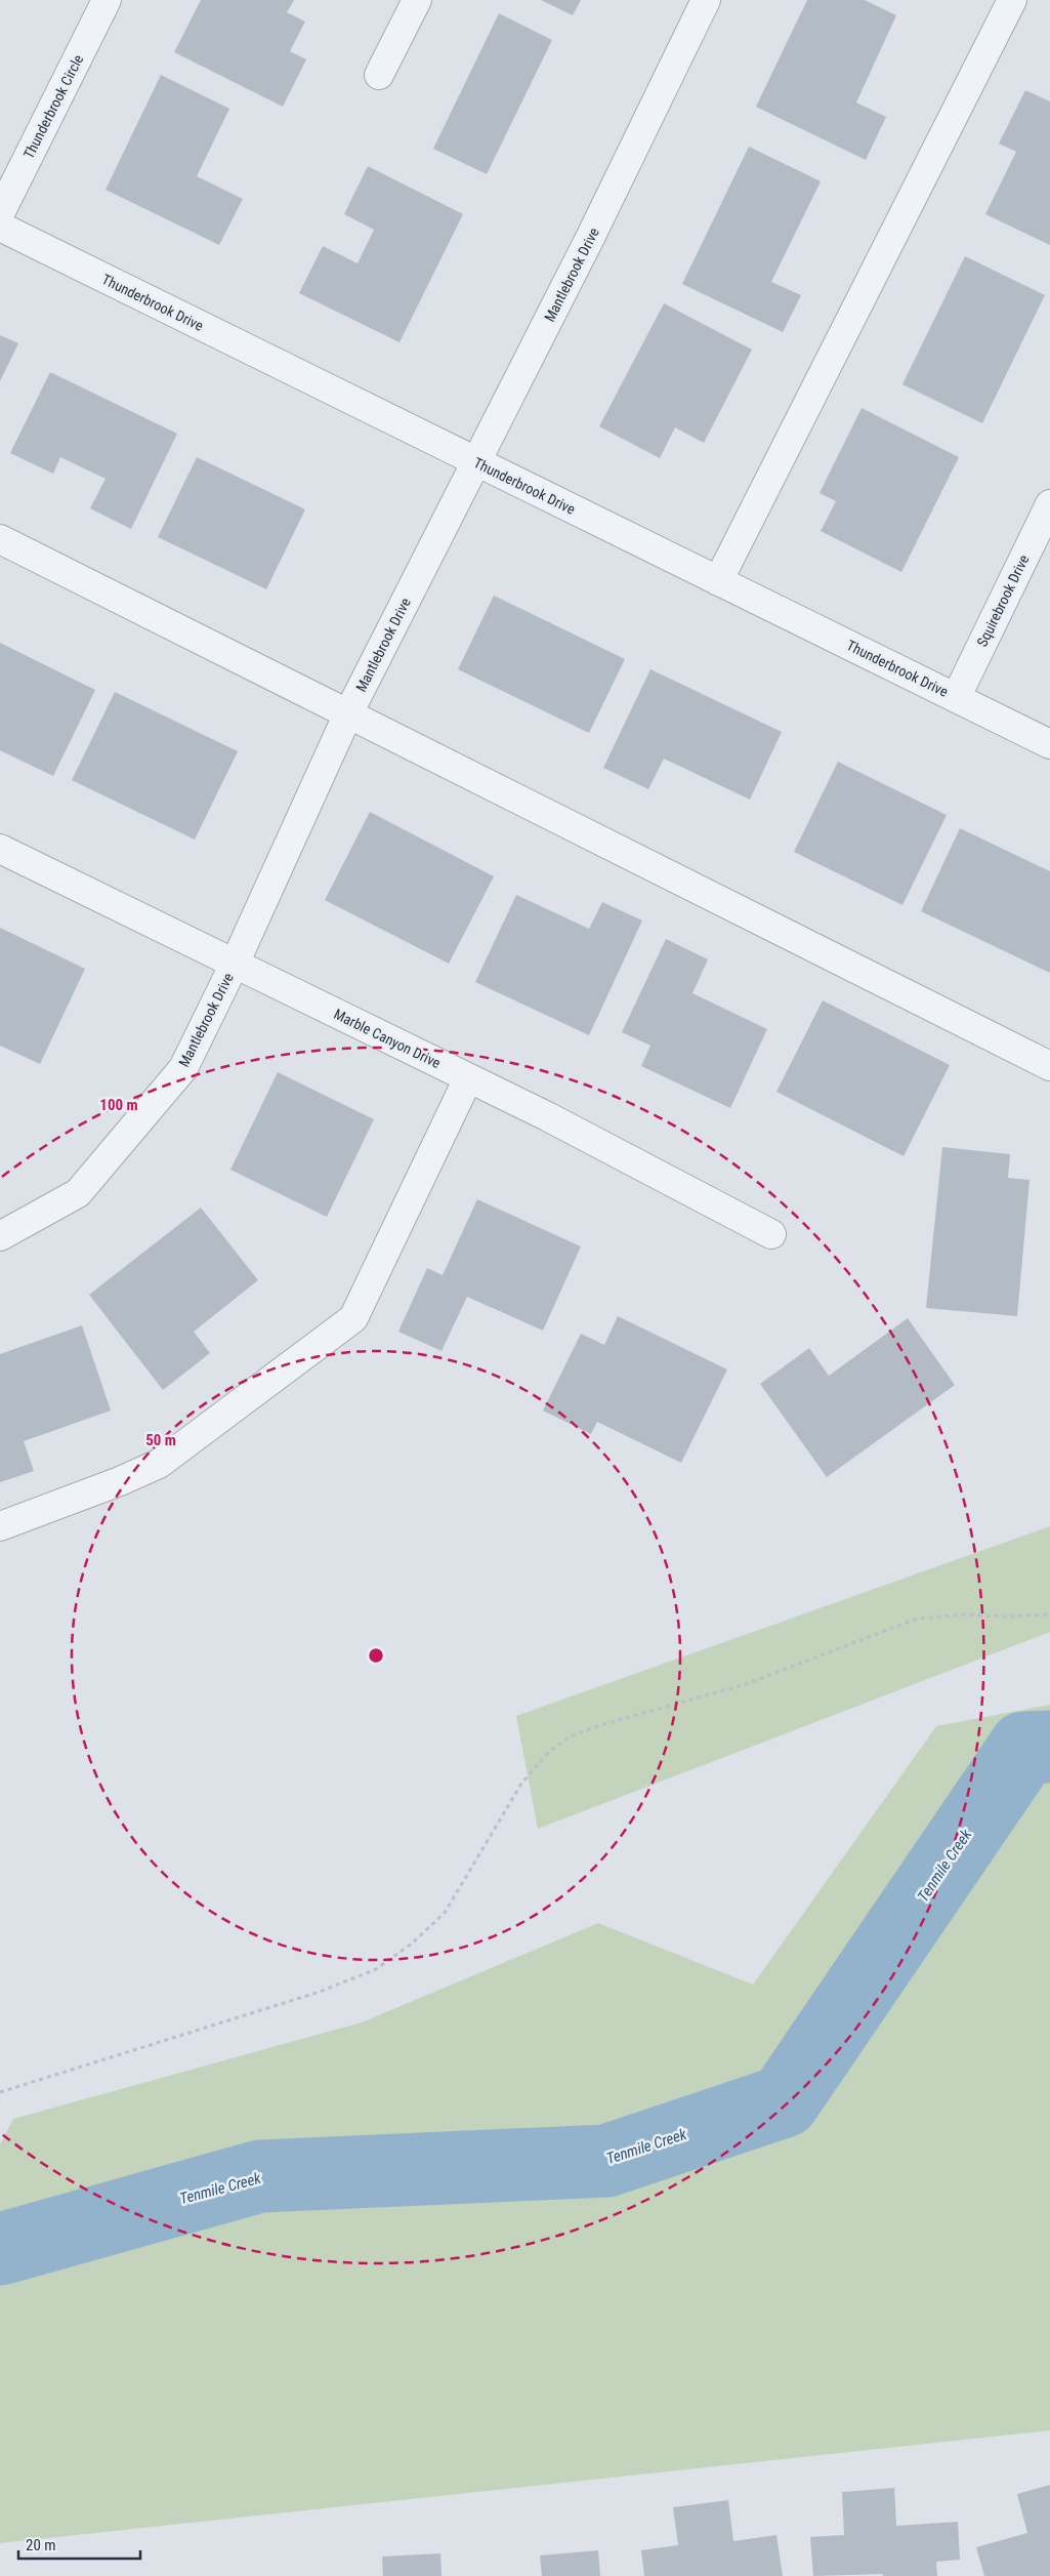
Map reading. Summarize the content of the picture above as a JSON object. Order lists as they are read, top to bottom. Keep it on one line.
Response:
{"streets":{"street":["Thunderbrook Circle","Mantlebrook Drive","Thunderbrook Drive","Squirebrook Drive","Marble Canyon Drive"]},"crossings":[["Mantlebrook Drive","Thunderbrook Drive"],["Mantlebrook Drive","Marble Canyon Drive"],["Thunderbrook Drive","Squirebrook Drive"]],"water":["Tenmile Creek"],"scale_bar":"20 m","rings":["100 m","50 m"]}
